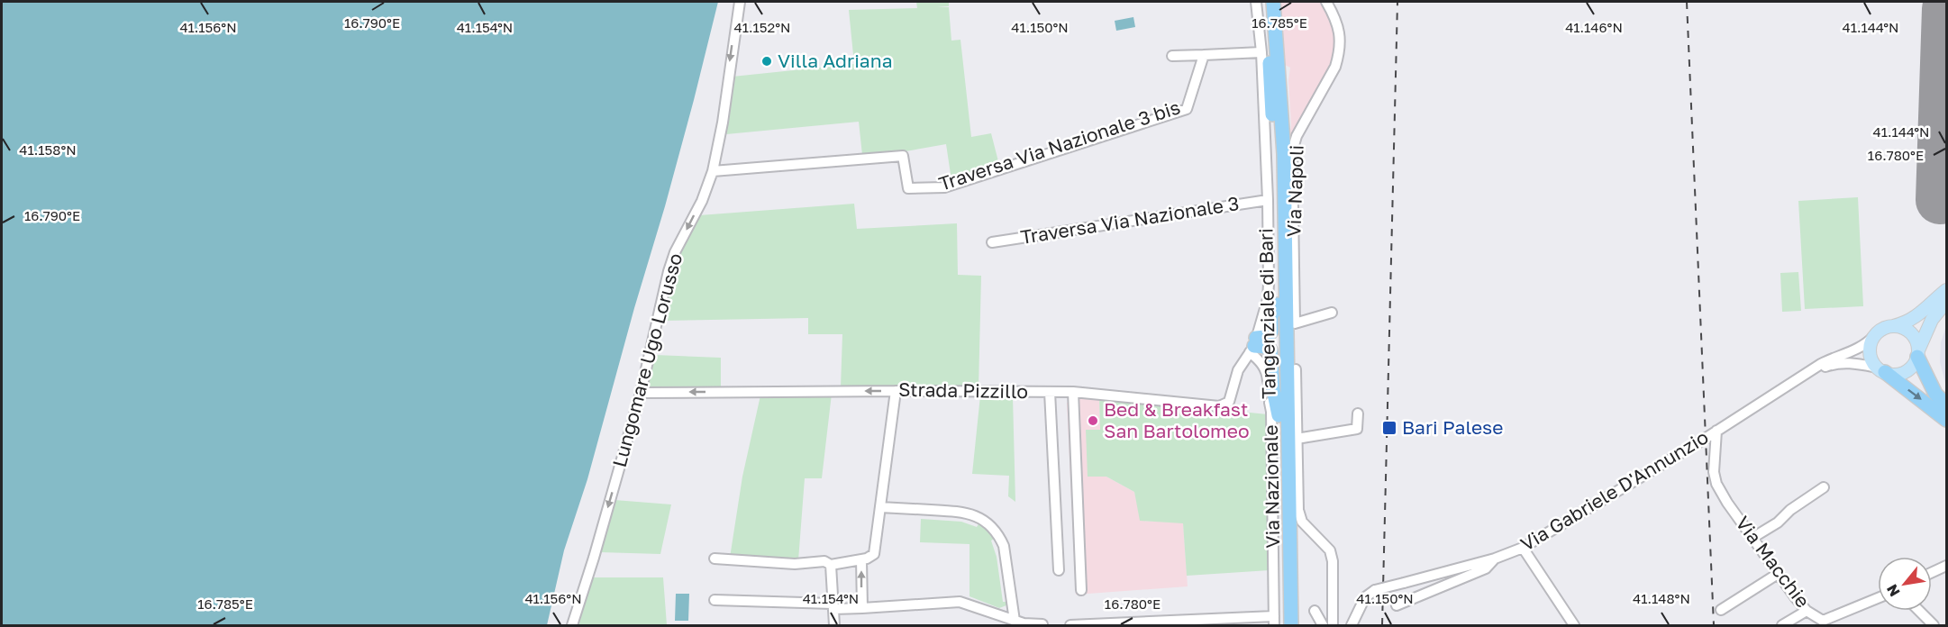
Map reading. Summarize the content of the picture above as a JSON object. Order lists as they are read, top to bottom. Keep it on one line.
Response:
{"streets":{"highway":["Tangenziale di Bari"],"street":["Traversa Via Nazionale 3 bis","Via Napoli","Traversa Via Nazionale 3","Lungomare Ugo Lorusso","Strada Pizzillo","Via Nazionale","Via Gabriele D'Annunzio","Via Macchie"]},"crossings":[["Traversa Via Nazionale 3 bis","Lungomare Ugo Lorusso"],["Tangenziale di Bari","Via Nazionale"],["Lungomare Ugo Lorusso","Strada Pizzillo"],["Strada Pizzillo","Via Nazionale"],["Via Gabriele D'Annunzio","Via Macchie"]],"one_way":["Lungomare Ugo Lorusso","Strada Pizzillo"],"places":{"other":["Villa Adriana","Bed & Breakfast San Bartolomeo"],"transit":["Bari Palese"]},"north":"bottom left","coordinates":["16.785°E","16.790°E","41.156°N","41.154°N","41.152°N","41.150°N","41.146°N","41.144°N","41.158°N","16.780°E","41.148°N"]}
